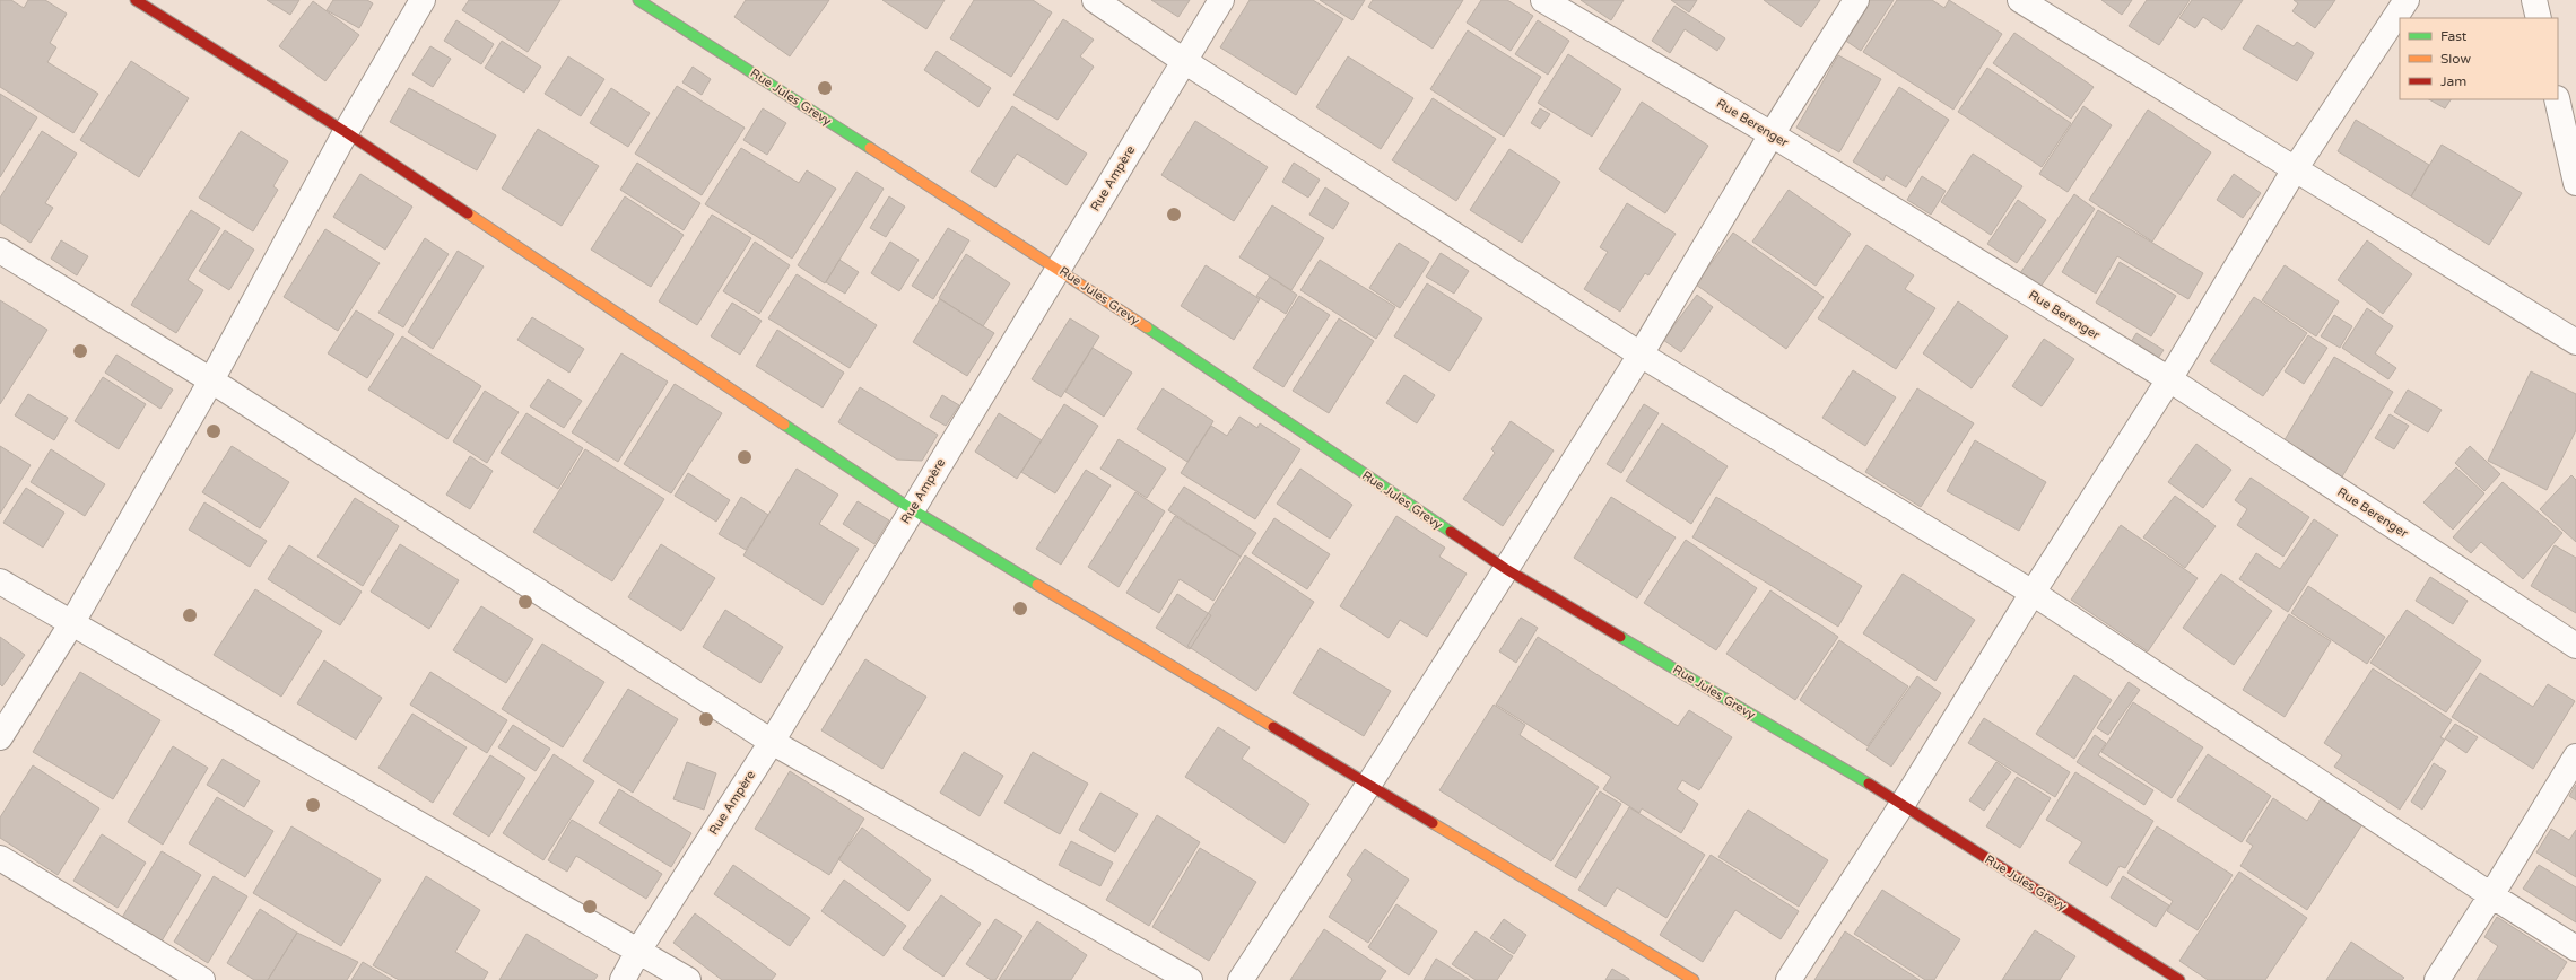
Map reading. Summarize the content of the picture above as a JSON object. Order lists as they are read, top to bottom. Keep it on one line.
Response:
{"streets":{"street":["Rue Jules Grevy","Rue Berenger","Rue Ampère"]},"crossings":[["Rue Jules Grevy","Rue Ampère"]],"legend":["Fast","Slow","Jam"]}
